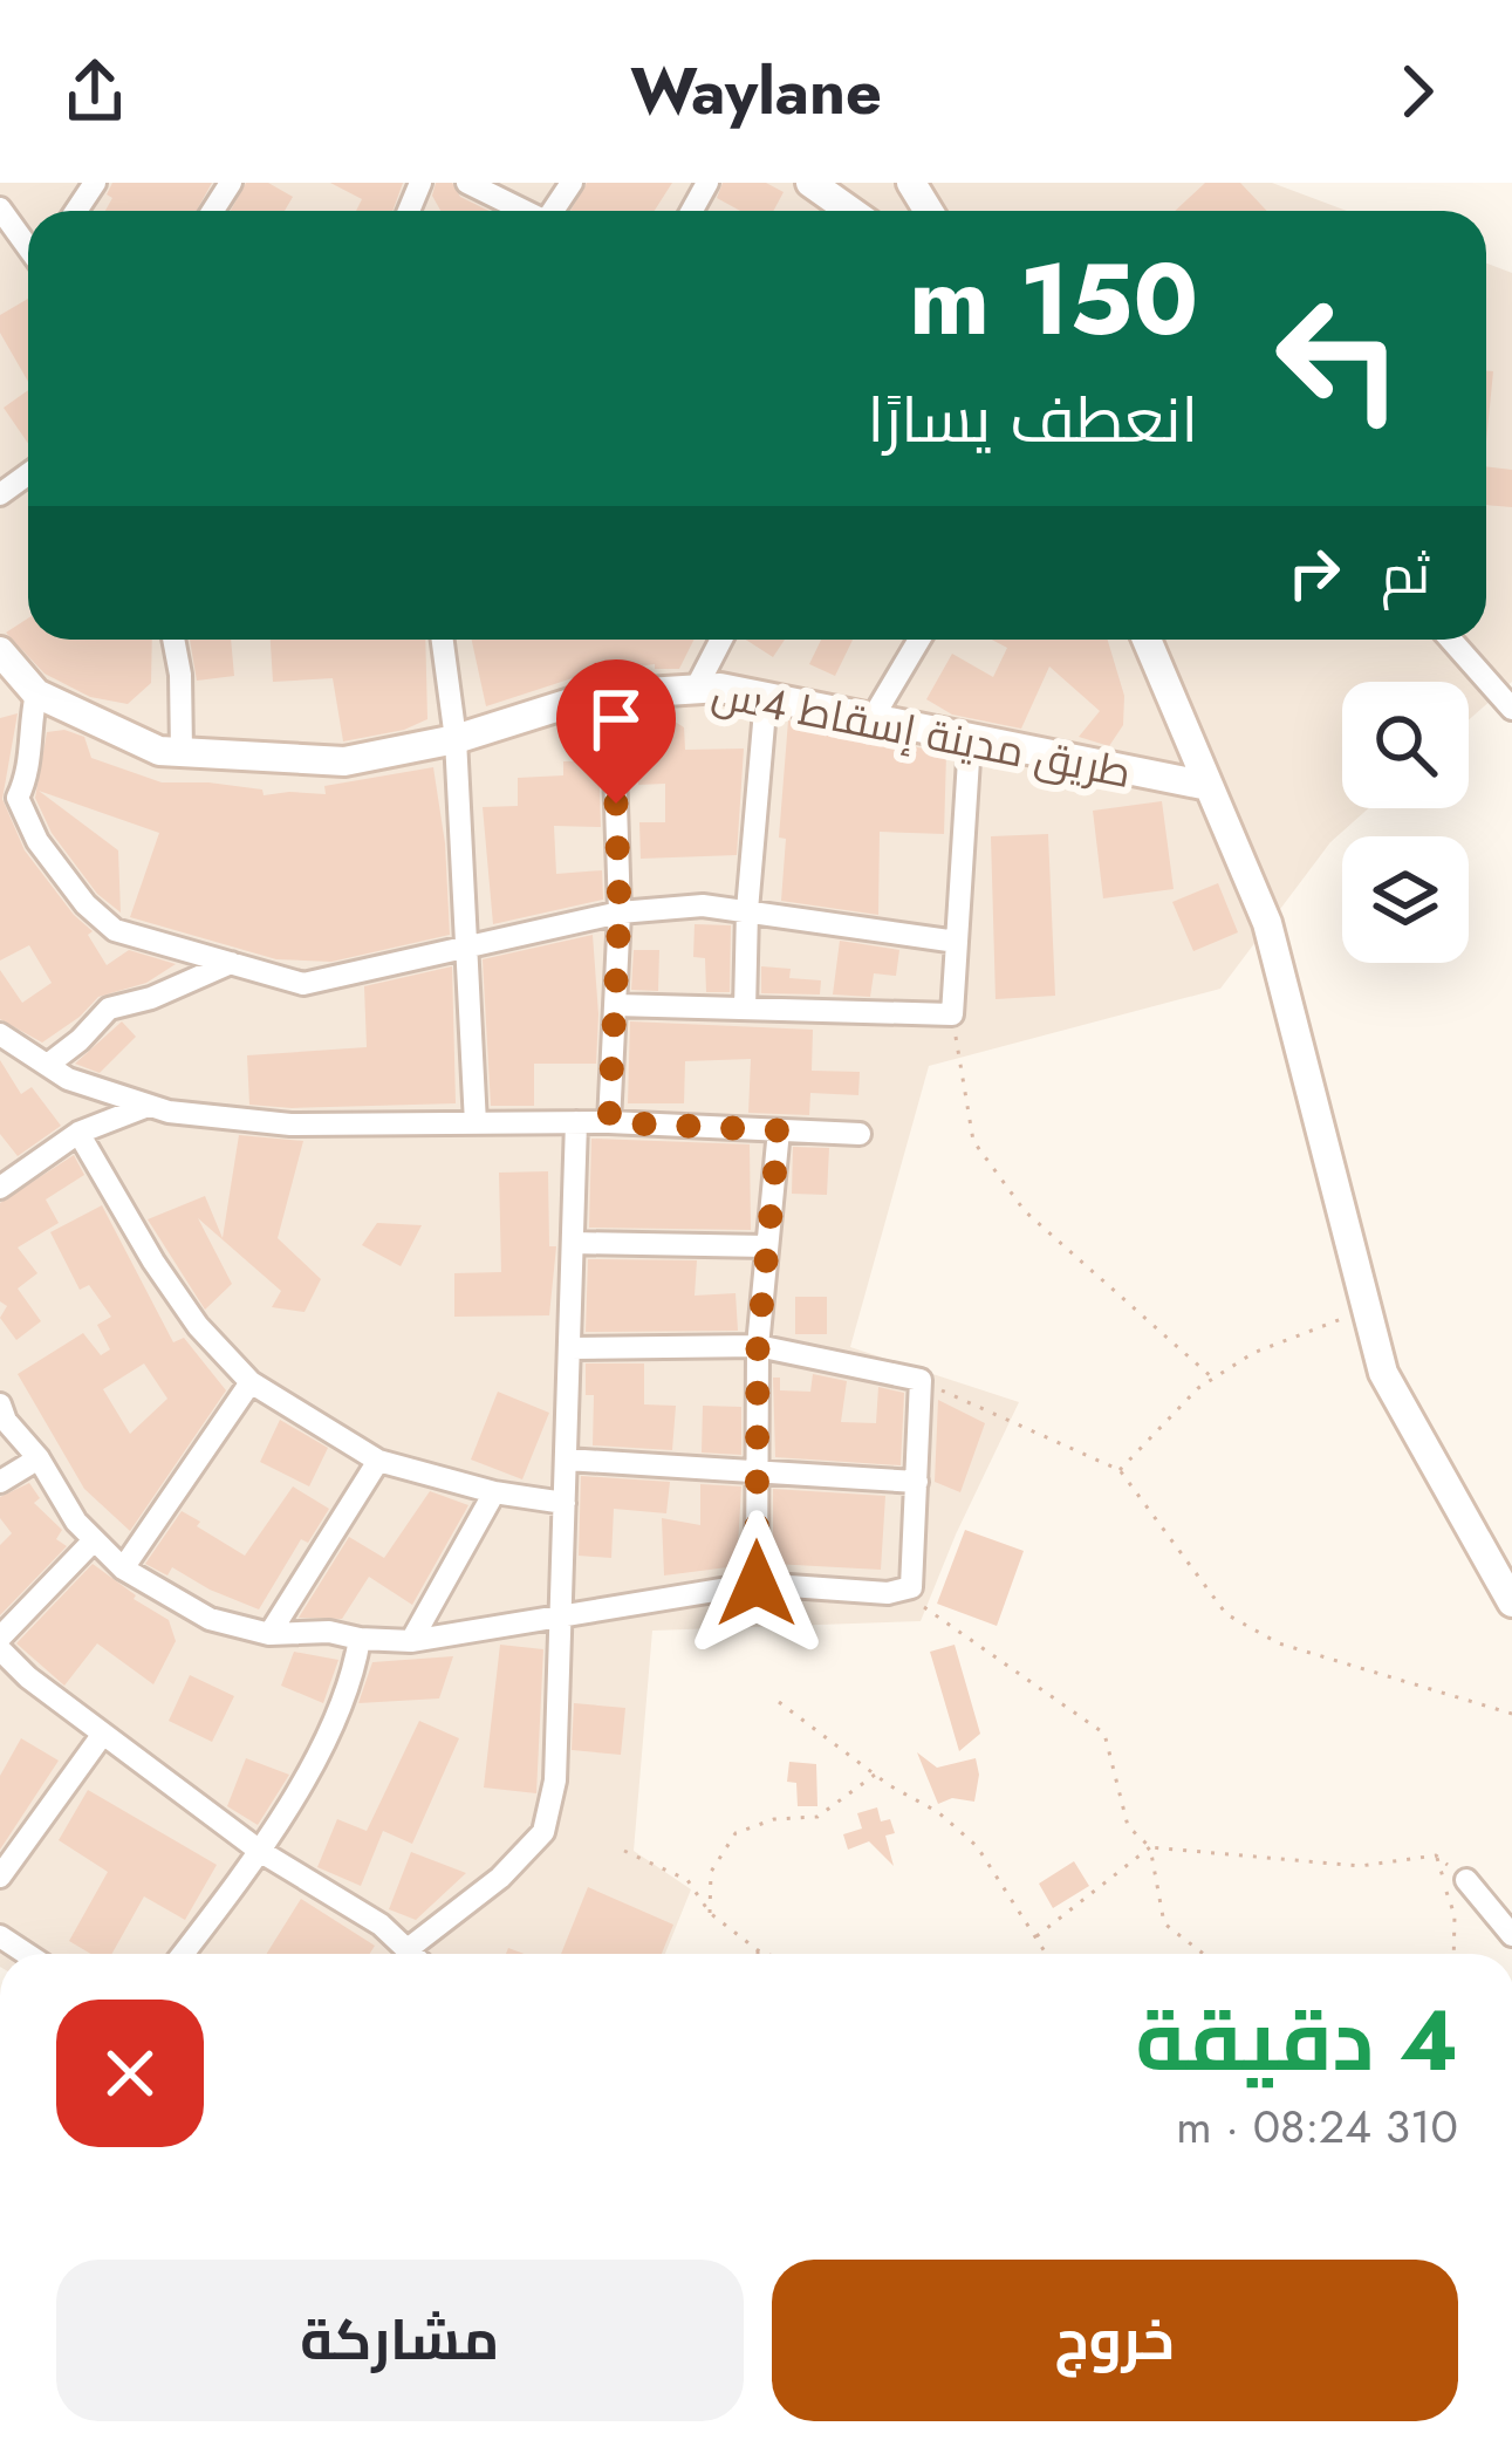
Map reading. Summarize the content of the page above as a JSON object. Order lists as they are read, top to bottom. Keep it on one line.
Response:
{"streets":{"street":["طريق مدينة إسقاط 4س"]},"page":{"header":"Waylane","turn":["150 m","انعطف يسارًا"],"then":"ثم","heading":["4 دقيقة","310 m · 08:24"],"buttons":["خروج","مشاركة"]}}
